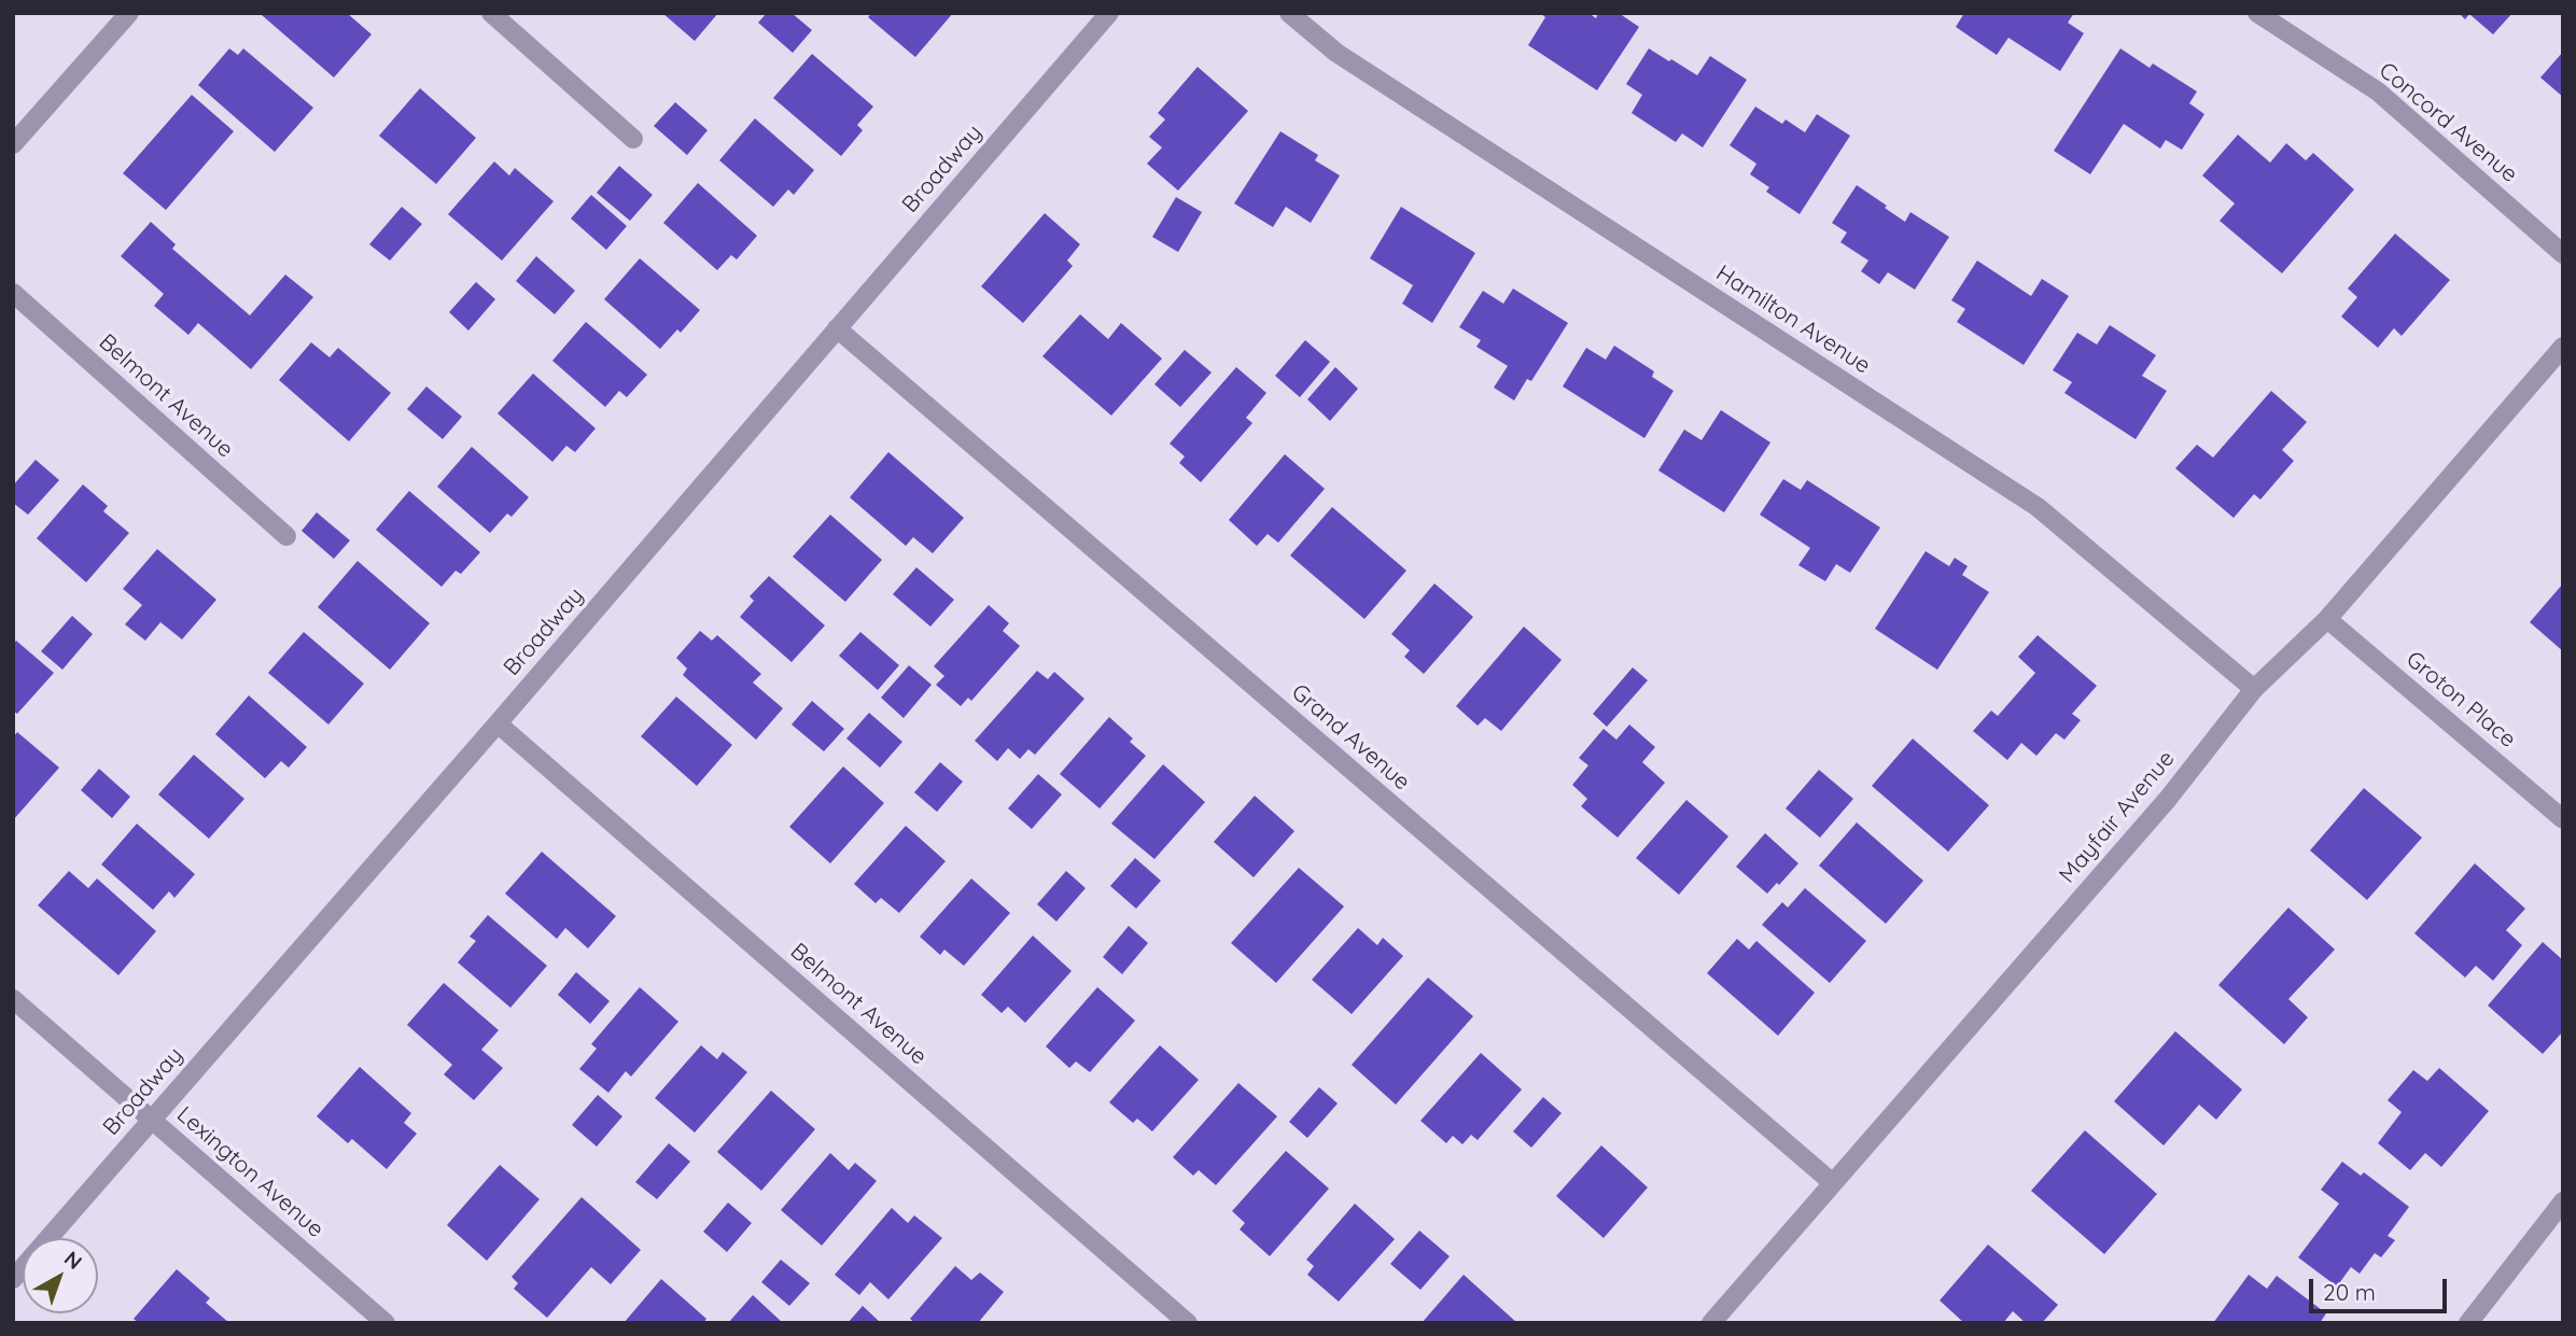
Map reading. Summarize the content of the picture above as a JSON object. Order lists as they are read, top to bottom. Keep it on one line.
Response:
{"streets":{"street":["Concord Avenue","Broadway","Hamilton Avenue","Belmont Avenue","Groton Place","Grand Avenue","Mayfair Avenue","Lexington Avenue"]},"crossings":[["Broadway","Belmont Avenue"],["Broadway","Grand Avenue"],["Broadway","Lexington Avenue"],["Hamilton Avenue","Mayfair Avenue"],["Groton Place","Mayfair Avenue"],["Grand Avenue","Mayfair Avenue"]],"scale_bar":"20 m","north":"top right"}
